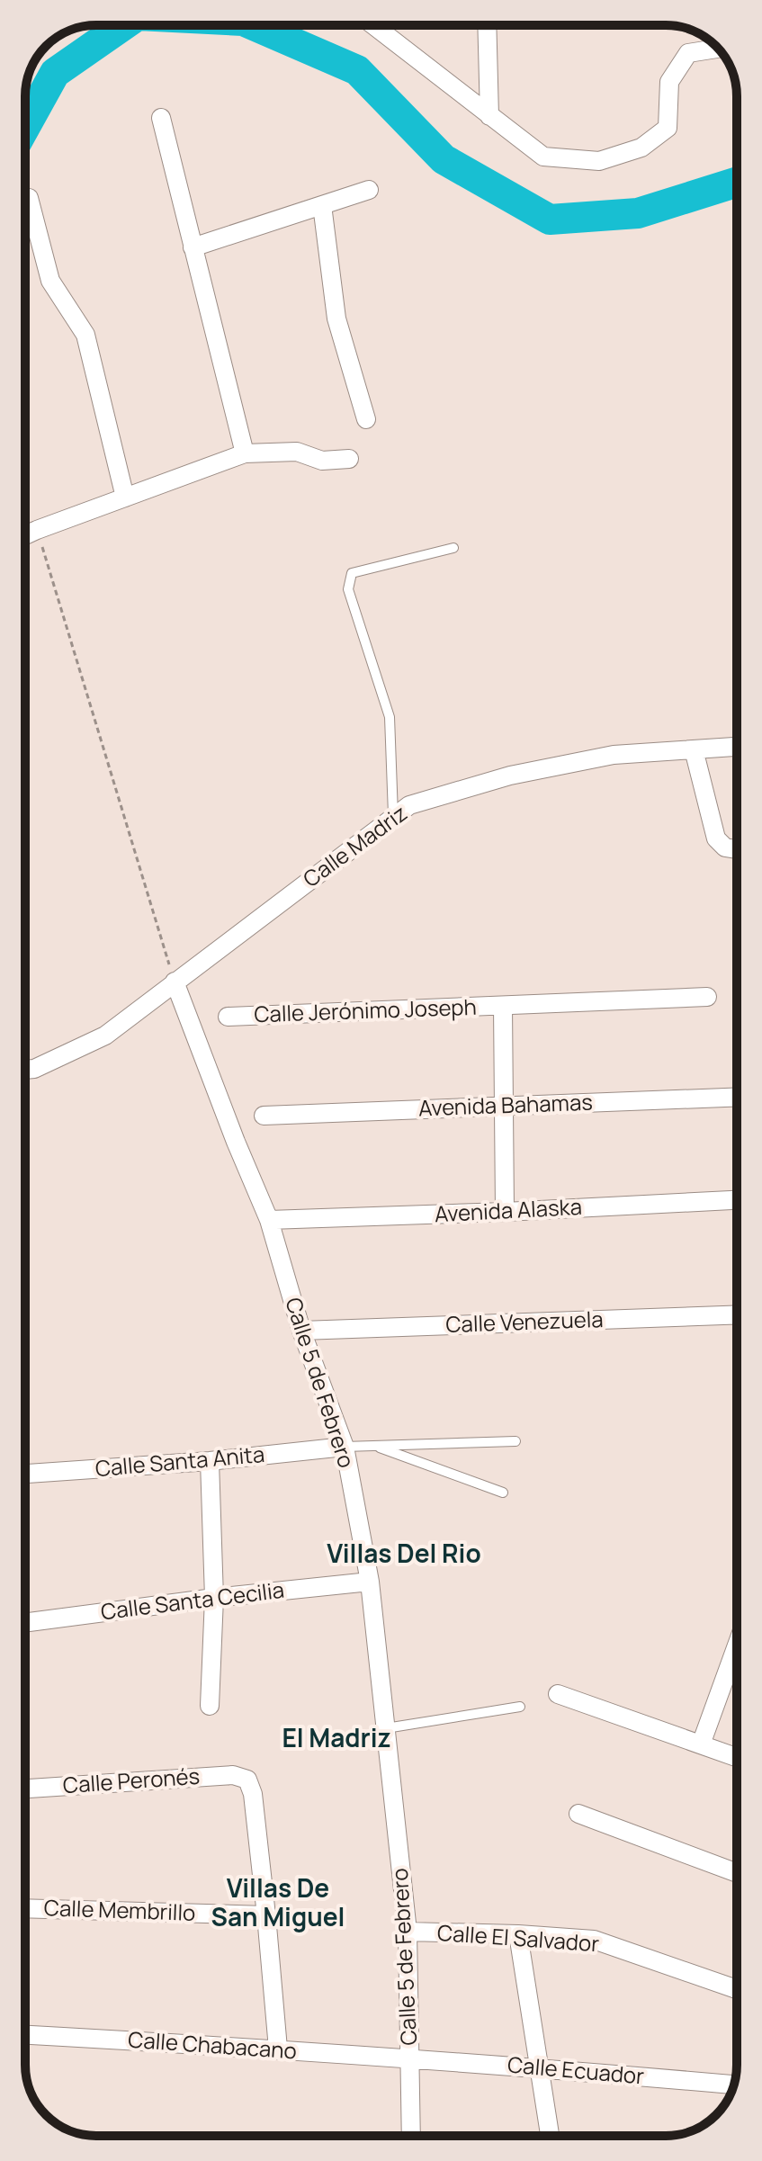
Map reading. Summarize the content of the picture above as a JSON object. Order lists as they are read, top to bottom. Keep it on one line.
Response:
{"streets":{"street":["Calle Madriz","Calle Jerónimo Joseph","Avenida Bahamas","Avenida Alaska","Calle Venezuela","Calle 5 de Febrero","Calle Santa Anita","Calle Santa Cecilia","Calle Peronés","Calle Membrillo","Calle El Salvador","Calle Chabacano","Calle Ecuador"]},"crossings":[["Calle Madriz","Calle 5 de Febrero"],["Avenida Alaska","Calle 5 de Febrero"],["Calle Venezuela","Calle 5 de Febrero"],["Calle 5 de Febrero","Calle Santa Anita"],["Calle 5 de Febrero","Calle Santa Cecilia"],["Calle 5 de Febrero","Calle El Salvador"],["Calle 5 de Febrero","Calle Chabacano"],["Calle 5 de Febrero","Calle Ecuador"],["Calle Peronés","Calle Membrillo"],["Calle Chabacano","Calle Ecuador"]],"districts":["Villas Del Rio","El Madriz","Villas De San Miguel"]}
